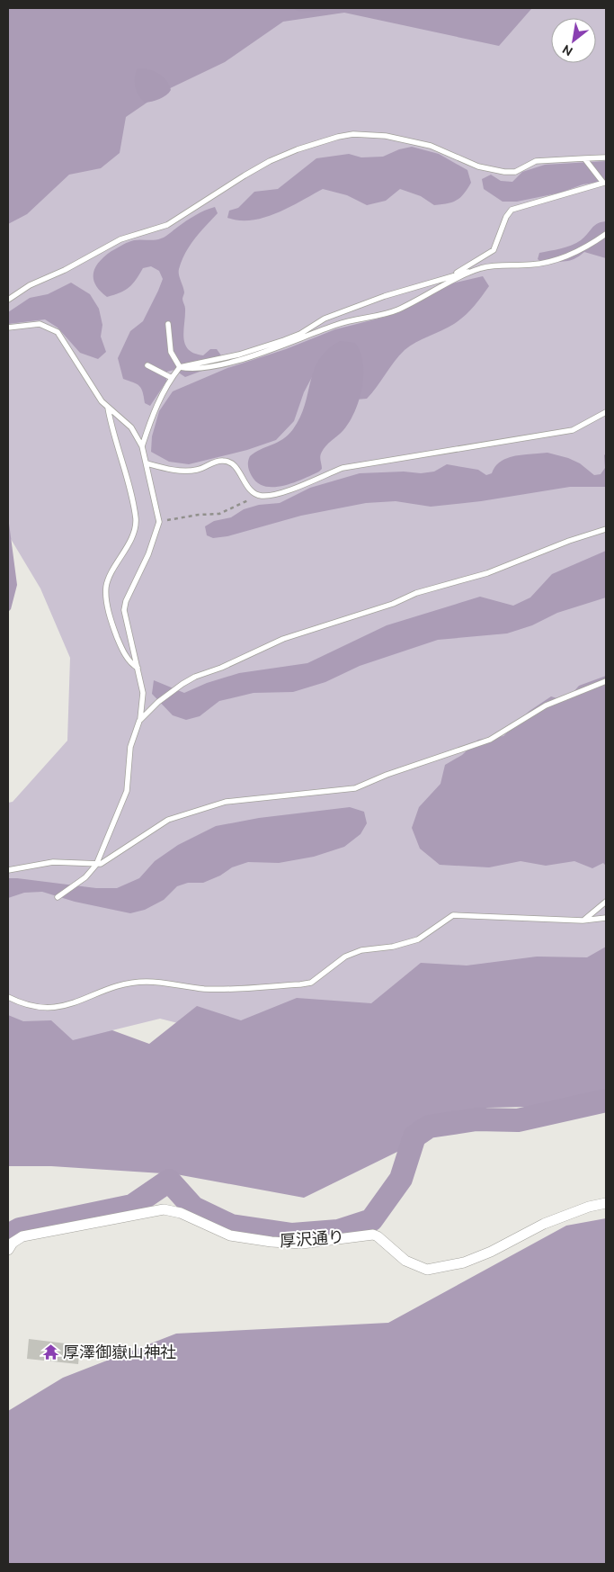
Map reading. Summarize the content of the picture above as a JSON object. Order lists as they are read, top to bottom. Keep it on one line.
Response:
{"streets":{"street":["厚沢通り"]},"places":{"temple":["厚澤御嶽山神社"]},"north":"bottom left"}
